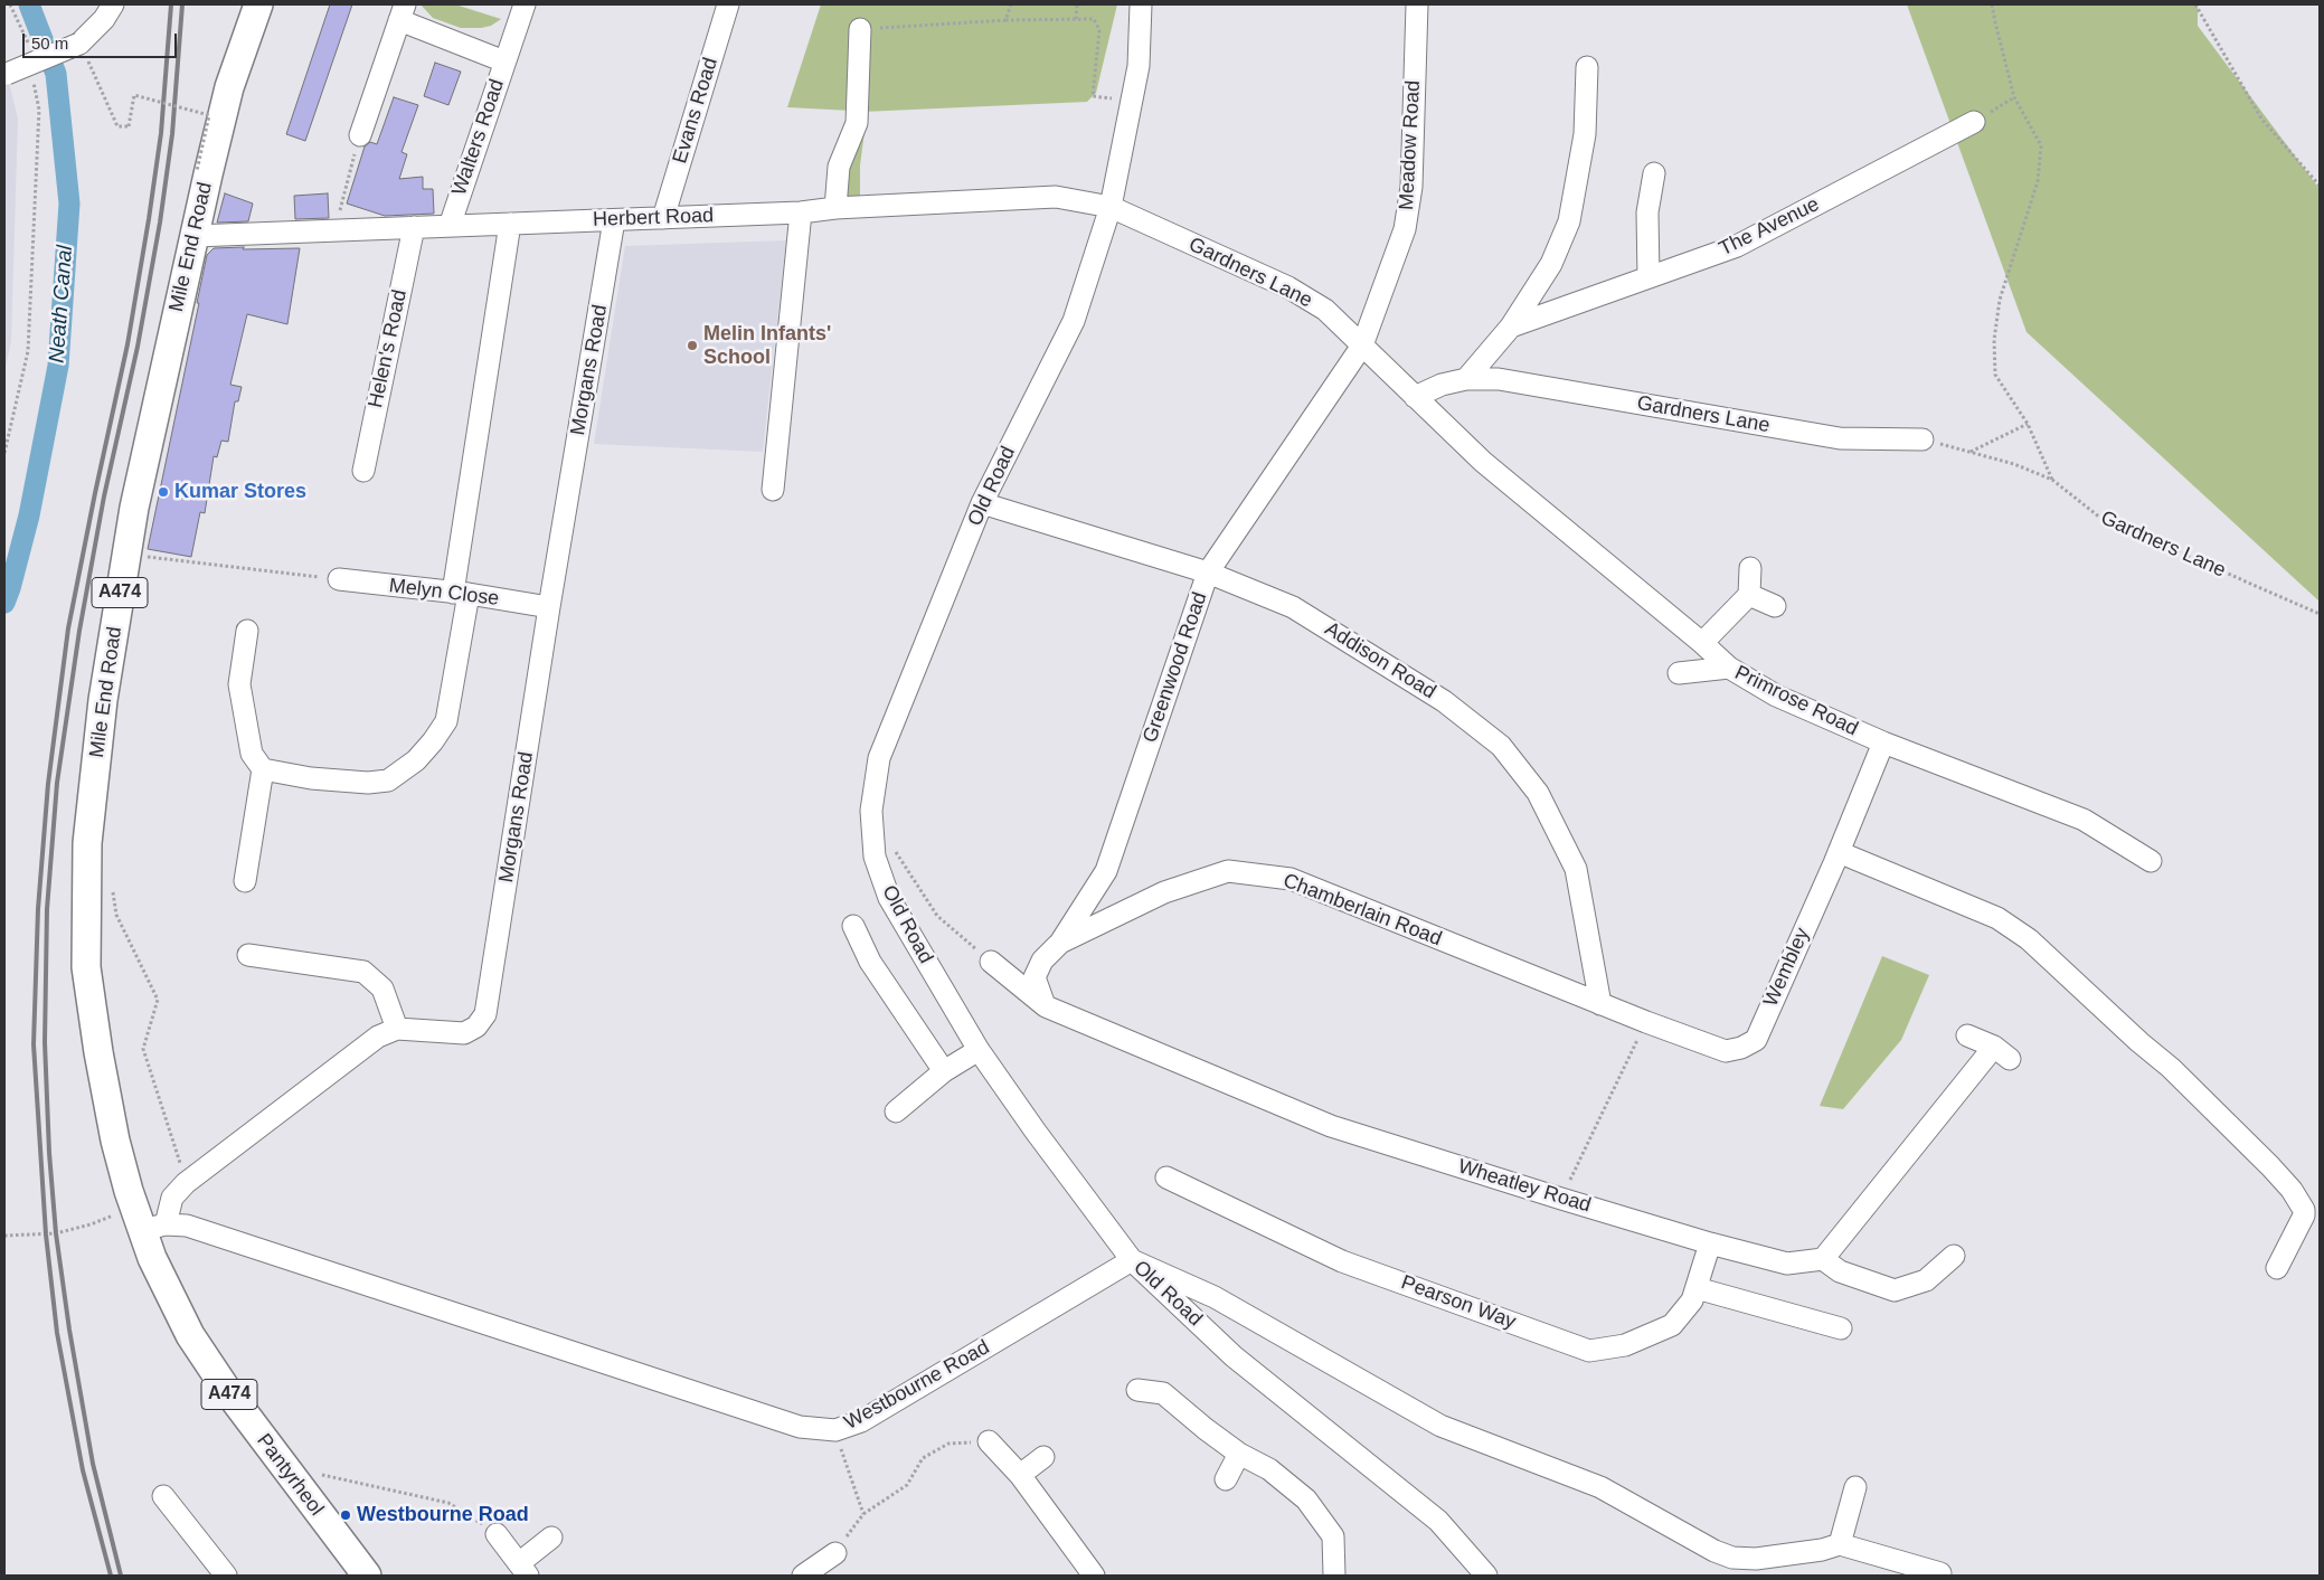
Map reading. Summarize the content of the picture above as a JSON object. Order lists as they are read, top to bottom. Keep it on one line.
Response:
{"streets":{"main road":["Mile End Road","A474","Pantyrheol"],"street":["Evans Road","Walters Road","Meadow Road","Herbert Road","The Avenue","Gardners Lane","Helen's Road","Morgans Road","Old Road","Melyn Close","Addison Road","Greenwood Road","Primrose Road","Chamberlain Road","Wembley","Wheatley Road","Pearson Way","Westbourne Road"]},"crossings":[["Evans Road","Herbert Road"],["Walters Road","Herbert Road"],["Meadow Road","Gardners Lane"],["Meadow Road","Greenwood Road"],["Herbert Road","Mile End Road"],["Herbert Road","Gardners Lane"],["Herbert Road","Helen's Road"],["Herbert Road","Morgans Road"],["Herbert Road","Old Road"],["Mile End Road","Westbourne Road"],["Mile End Road","Pantyrheol"],["Gardners Lane","Old Road"],["Gardners Lane","Greenwood Road"],["Gardners Lane","Primrose Road"],["Morgans Road","Melyn Close"],["Old Road","Addison Road"],["Old Road","Westbourne Road"],["Addison Road","Greenwood Road"],["Addison Road","Chamberlain Road"],["Addison Road","Wembley"],["Greenwood Road","Chamberlain Road"],["Greenwood Road","Wheatley Road"],["Primrose Road","Wembley"],["Chamberlain Road","Wembley"],["Wheatley Road","Pearson Way"],["Westbourne Road","Pantyrheol"]],"water":["Neath Canal"],"places":["Melin Infants' School","Kumar Stores","Westbourne Road"],"scale_bar":"50 m"}
